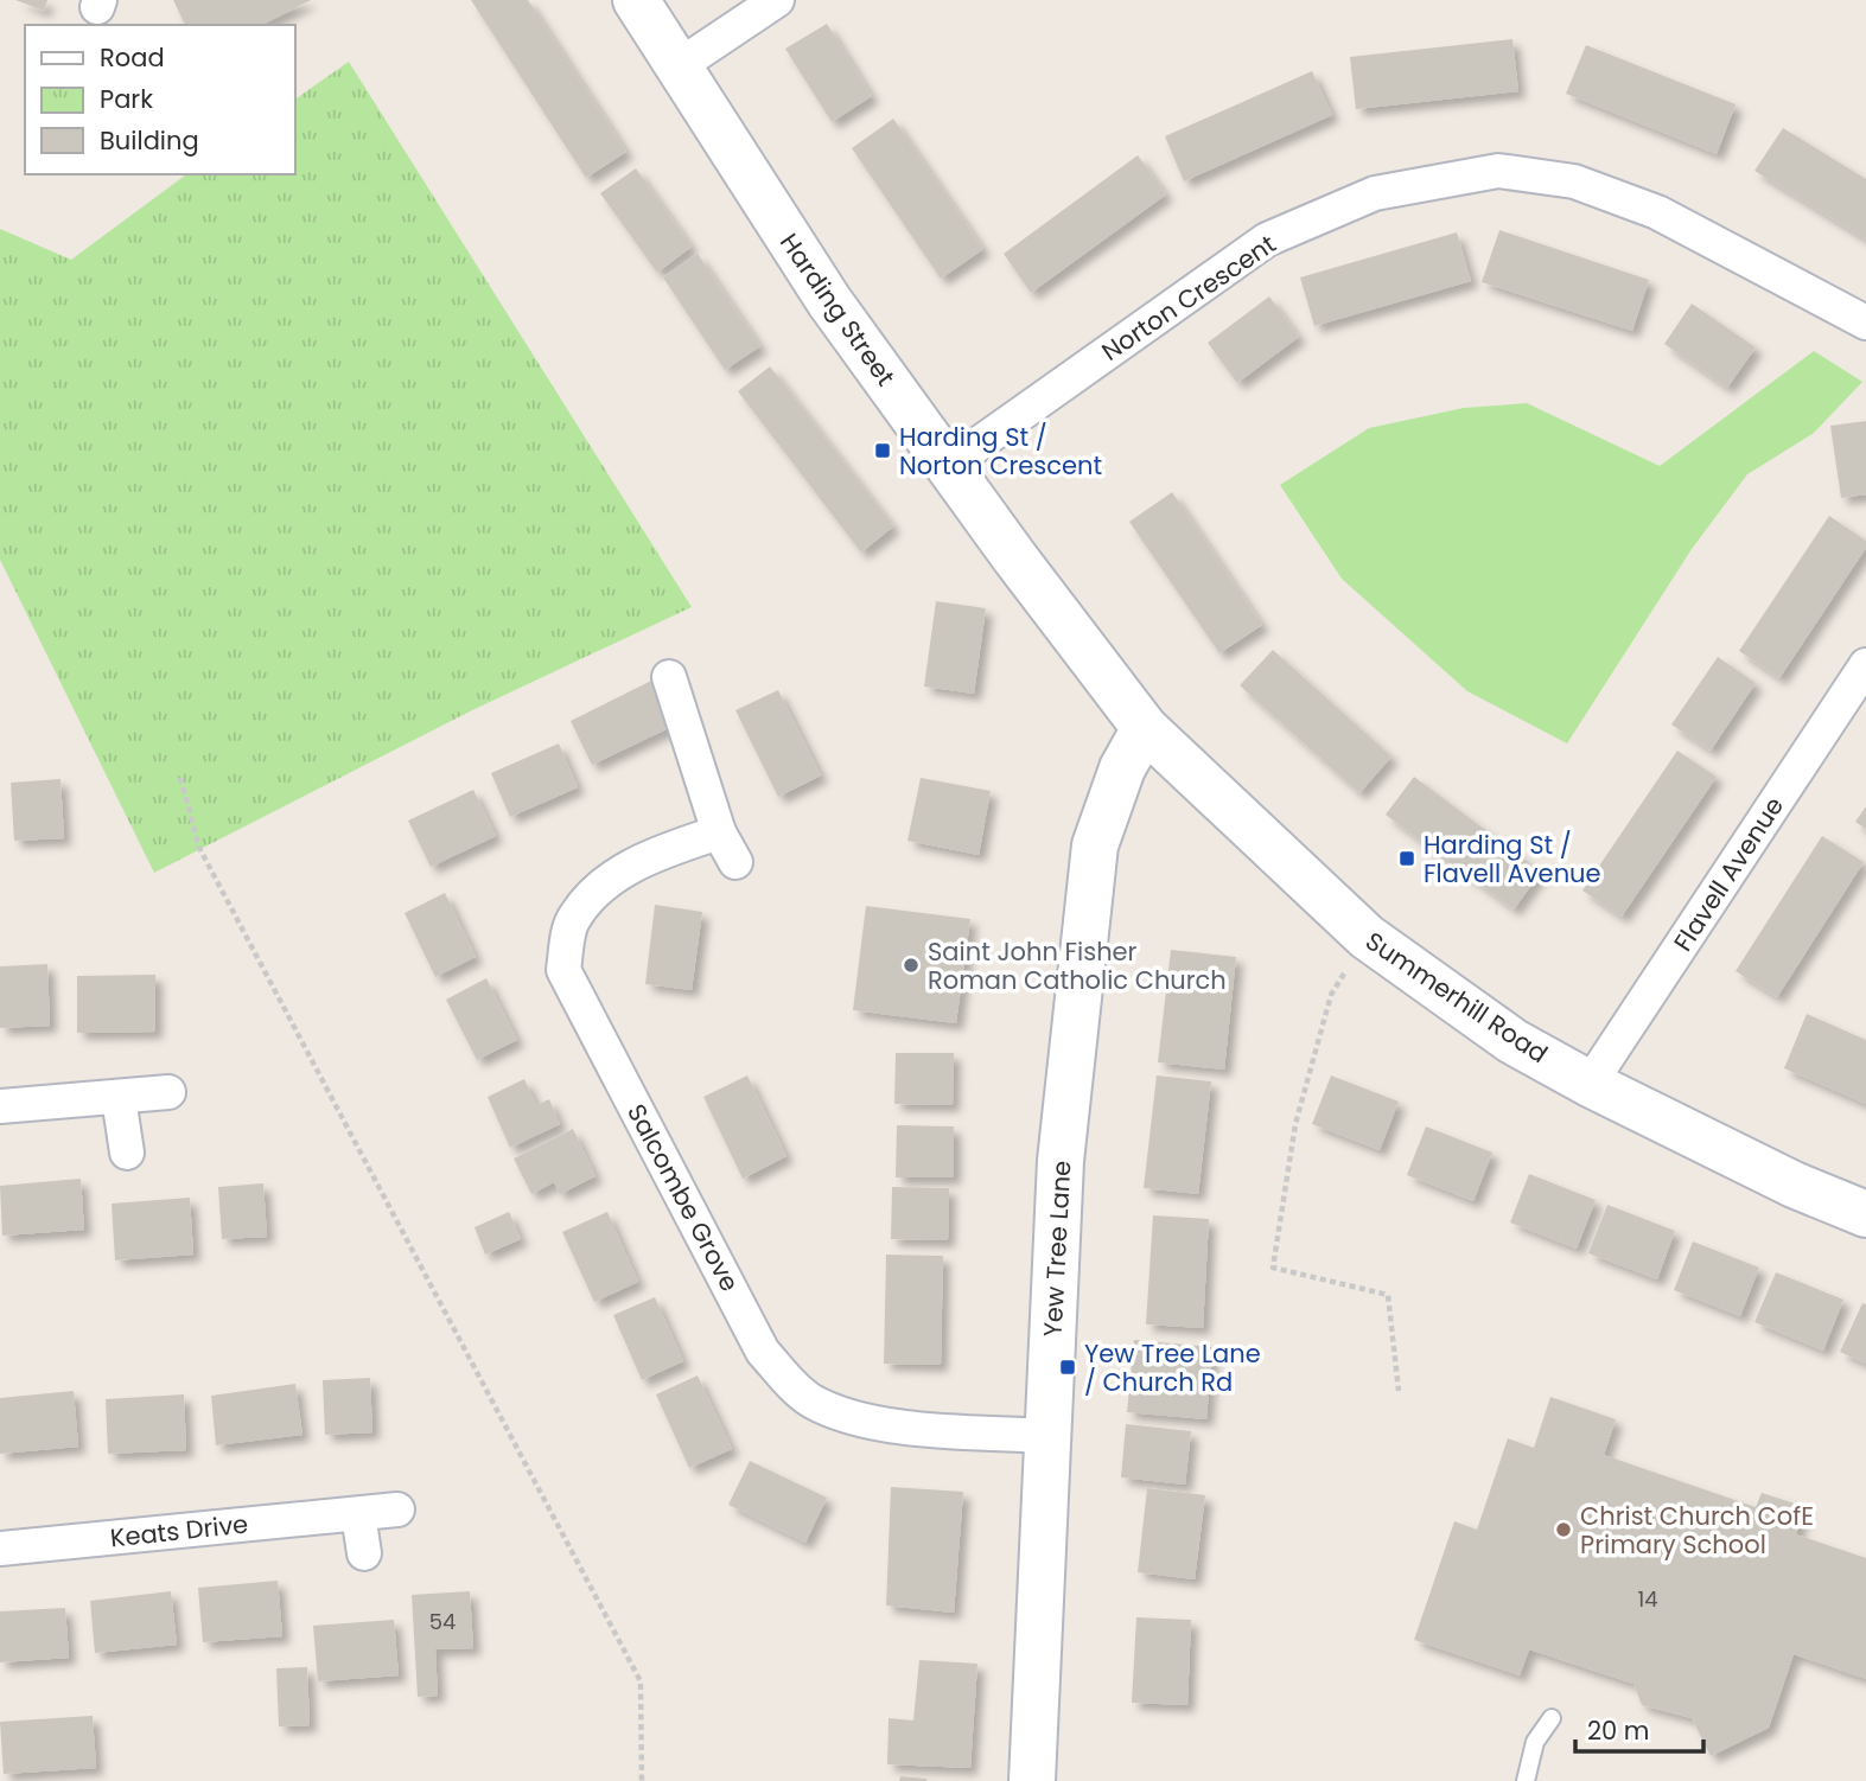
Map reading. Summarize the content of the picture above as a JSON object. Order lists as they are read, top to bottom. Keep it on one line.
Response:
{"streets":{"main road":["Harding Street","Summerhill Road","Yew Tree Lane"],"street":["Norton Crescent","Flavell Avenue","Salcombe Grove","Keats Drive"]},"crossings":[["Norton Crescent","Harding Street"],["Harding Street","Summerhill Road"],["Harding Street","Yew Tree Lane"],["Flavell Avenue","Summerhill Road"],["Summerhill Road","Yew Tree Lane"],["Salcombe Grove","Yew Tree Lane"]],"places":{"transit":["Harding St / Norton Crescent","Harding St / Flavell Avenue","Yew Tree Lane / Church Rd"],"other":["Saint John Fisher Roman Catholic Church","Christ Church CofE Primary School"]},"house_numbers":["14","54"],"legend":["Road","Park","Building"],"scale_bar":"20 m"}
